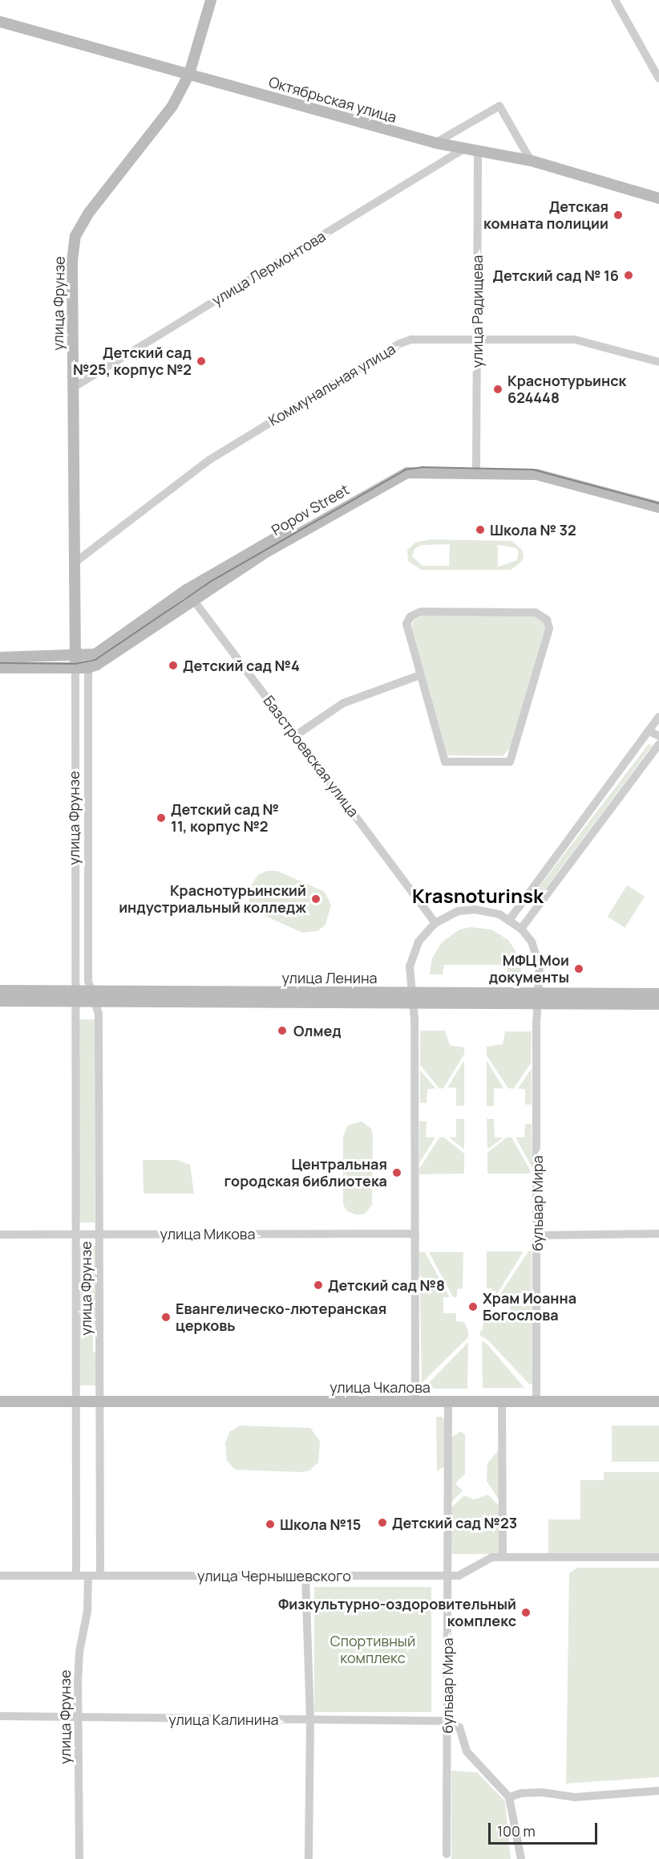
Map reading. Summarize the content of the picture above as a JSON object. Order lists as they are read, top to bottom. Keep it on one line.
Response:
{"streets":{"street":["Октябрьская улица","улица Лермонтова","улица Фрунзе","улица Радищева","Коммунальная улица","Popov Street","Базстроевская улица","улица Ленина","бульвар Мира","улица Микова","улица Чкалова","улица Чернышевского","улица Калинина"]},"crossings":[["Октябрьская улица","улица Лермонтова"],["Октябрьская улица","улица Фрунзе"],["Октябрьская улица","улица Радищева"],["улица Лермонтова","улица Фрунзе"],["улица Фрунзе","Коммунальная улица"],["улица Фрунзе","Popov Street"],["улица Фрунзе","улица Ленина"],["улица Фрунзе","улица Микова"],["улица Фрунзе","улица Чкалова"],["улица Фрунзе","улица Чернышевского"],["улица Фрунзе","улица Калинина"],["улица Радищева","Коммунальная улица"],["улица Радищева","Popov Street"],["Popov Street","Базстроевская улица"],["улица Ленина","бульвар Мира"],["бульвар Мира","улица Чкалова"],["бульвар Мира","улица Чернышевского"],["бульвар Мира","улица Калинина"]],"districts":["Krasnoturinsk"],"parks":["Спортивный комплекс"],"places":["Детская комната полиции","Детский сад № 16","Детский сад №25, корпус №2","Краснотурьинск 624448","Школа № 32","Детский сад №4","Детский сад № 11, корпус №2","Краснотурьинский индустриальный колледж","МФЦ Мои документы","Олмед","Центральная городская библиотека","Детский сад №8","Храм Иоанна Богослова","Евангелическо-лютеранская церковь","Детский сад №23","Школа №15","Физкультурно-оздоровительный комплекс"],"scale_bar":"100 m"}
